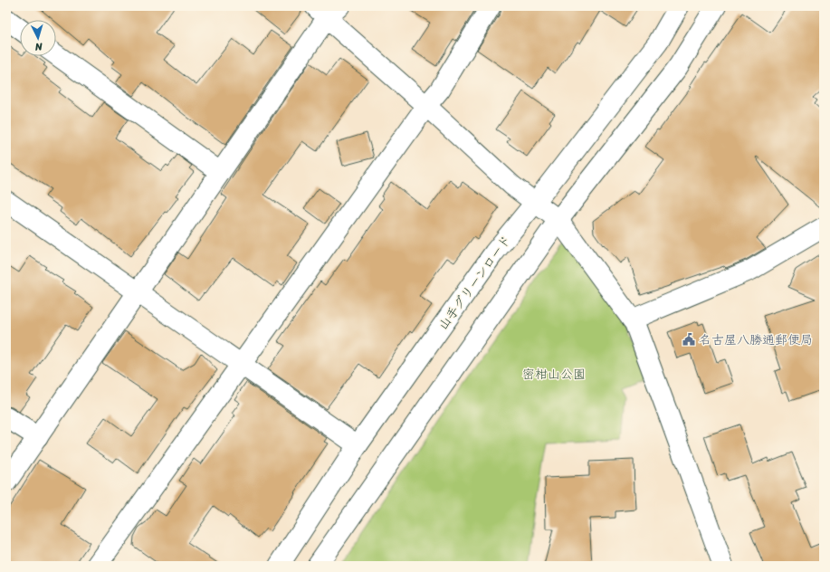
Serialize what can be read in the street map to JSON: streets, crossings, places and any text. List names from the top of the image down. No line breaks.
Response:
{"streets":{"street":["山手グリーンロード"]},"parks":["密柑山公園"],"places":{"public building":["名古屋八勝通郵便局"]},"north":"bottom"}
